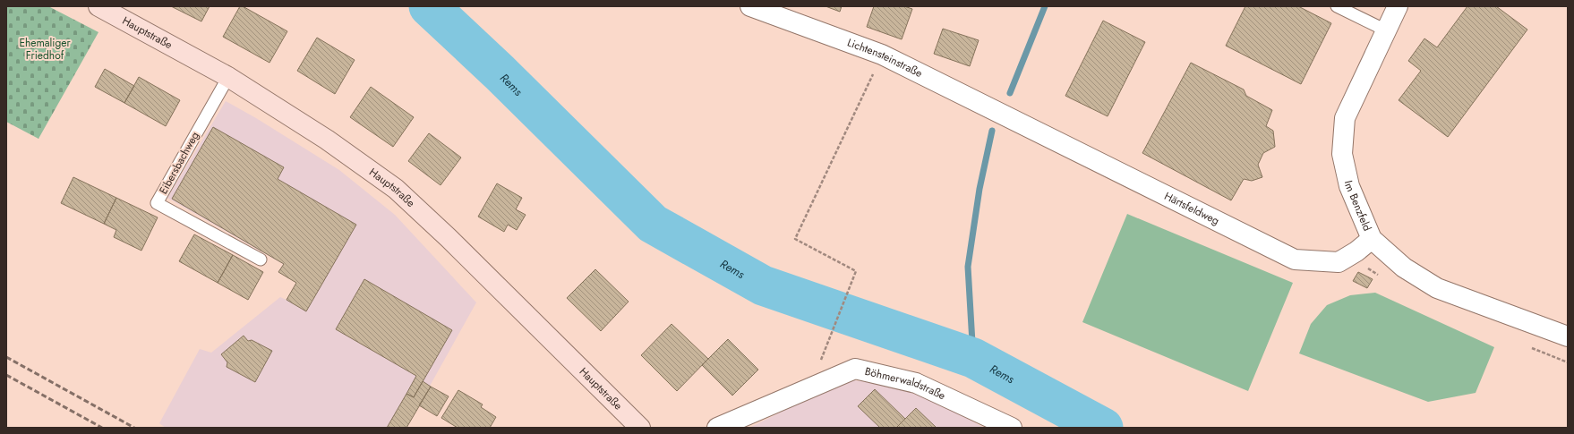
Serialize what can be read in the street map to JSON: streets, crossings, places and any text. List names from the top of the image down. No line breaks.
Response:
{"streets":{"street":["Hauptstraße","Lichtensteinstraße","Im Benzfeld","Härtsfeldweg","Böhmerwaldstraße"],"lane":["Eibersbachweg"]},"crossings":[["Hauptstraße","Eibersbachweg"],["Lichtensteinstraße","Härtsfeldweg"],["Im Benzfeld","Härtsfeldweg"]],"water":["Rems"],"parks":["Ehemaliger Friedhof"]}
